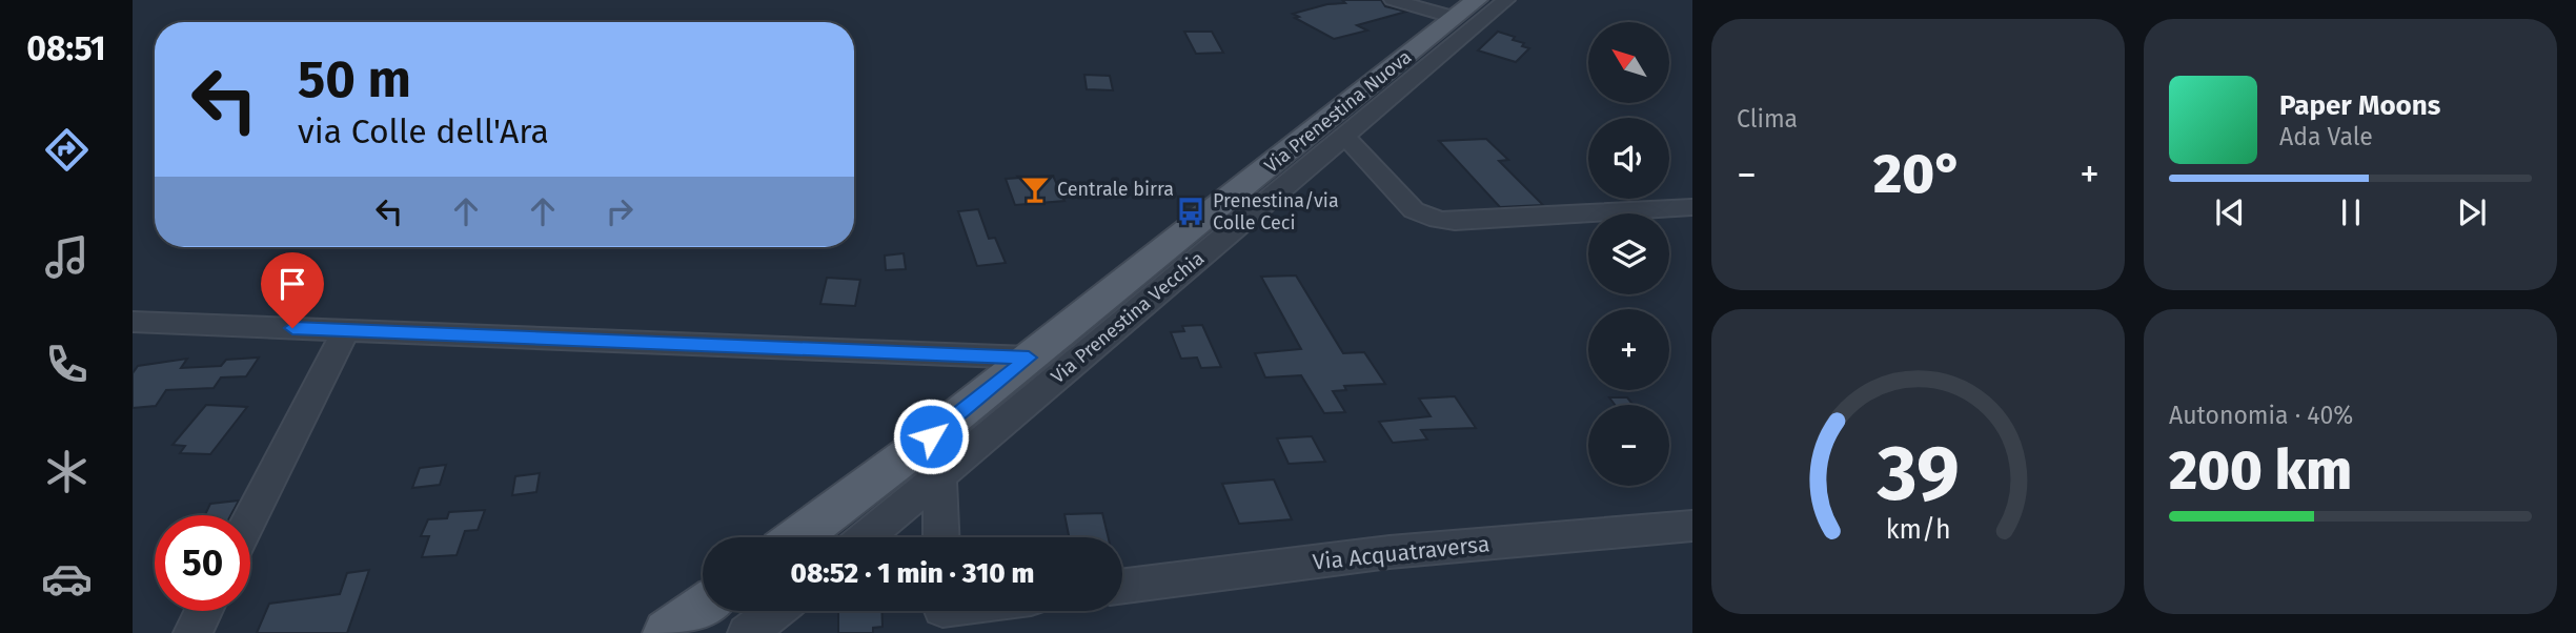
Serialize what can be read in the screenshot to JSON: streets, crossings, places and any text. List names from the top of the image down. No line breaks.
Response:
{"streets":{"main road":["Via Prenestina Nuova"],"street":["Via Prenestina Vecchia","Via Acquatraversa"]},"crossings":[["Via Prenestina Nuova","Via Prenestina Vecchia"]],"places":{"bar":["Centrale birra"],"bus stop":["Prenestina/via Colle Ceci"]},"north":"top left","page":{"tabs":"08:51","tile":["Clima",["Autonomia · 40%","200 km"]],"map_buttons":["+","−"],"turn":["50 m","via Colle dell'Ara"],"song":["Paper Moons","Ada Vale"],"heat":["−","20°","+"],"limit":"50","trip":"08:52 · 1 min · 310 m","gauge":["39","km/h"]}}
